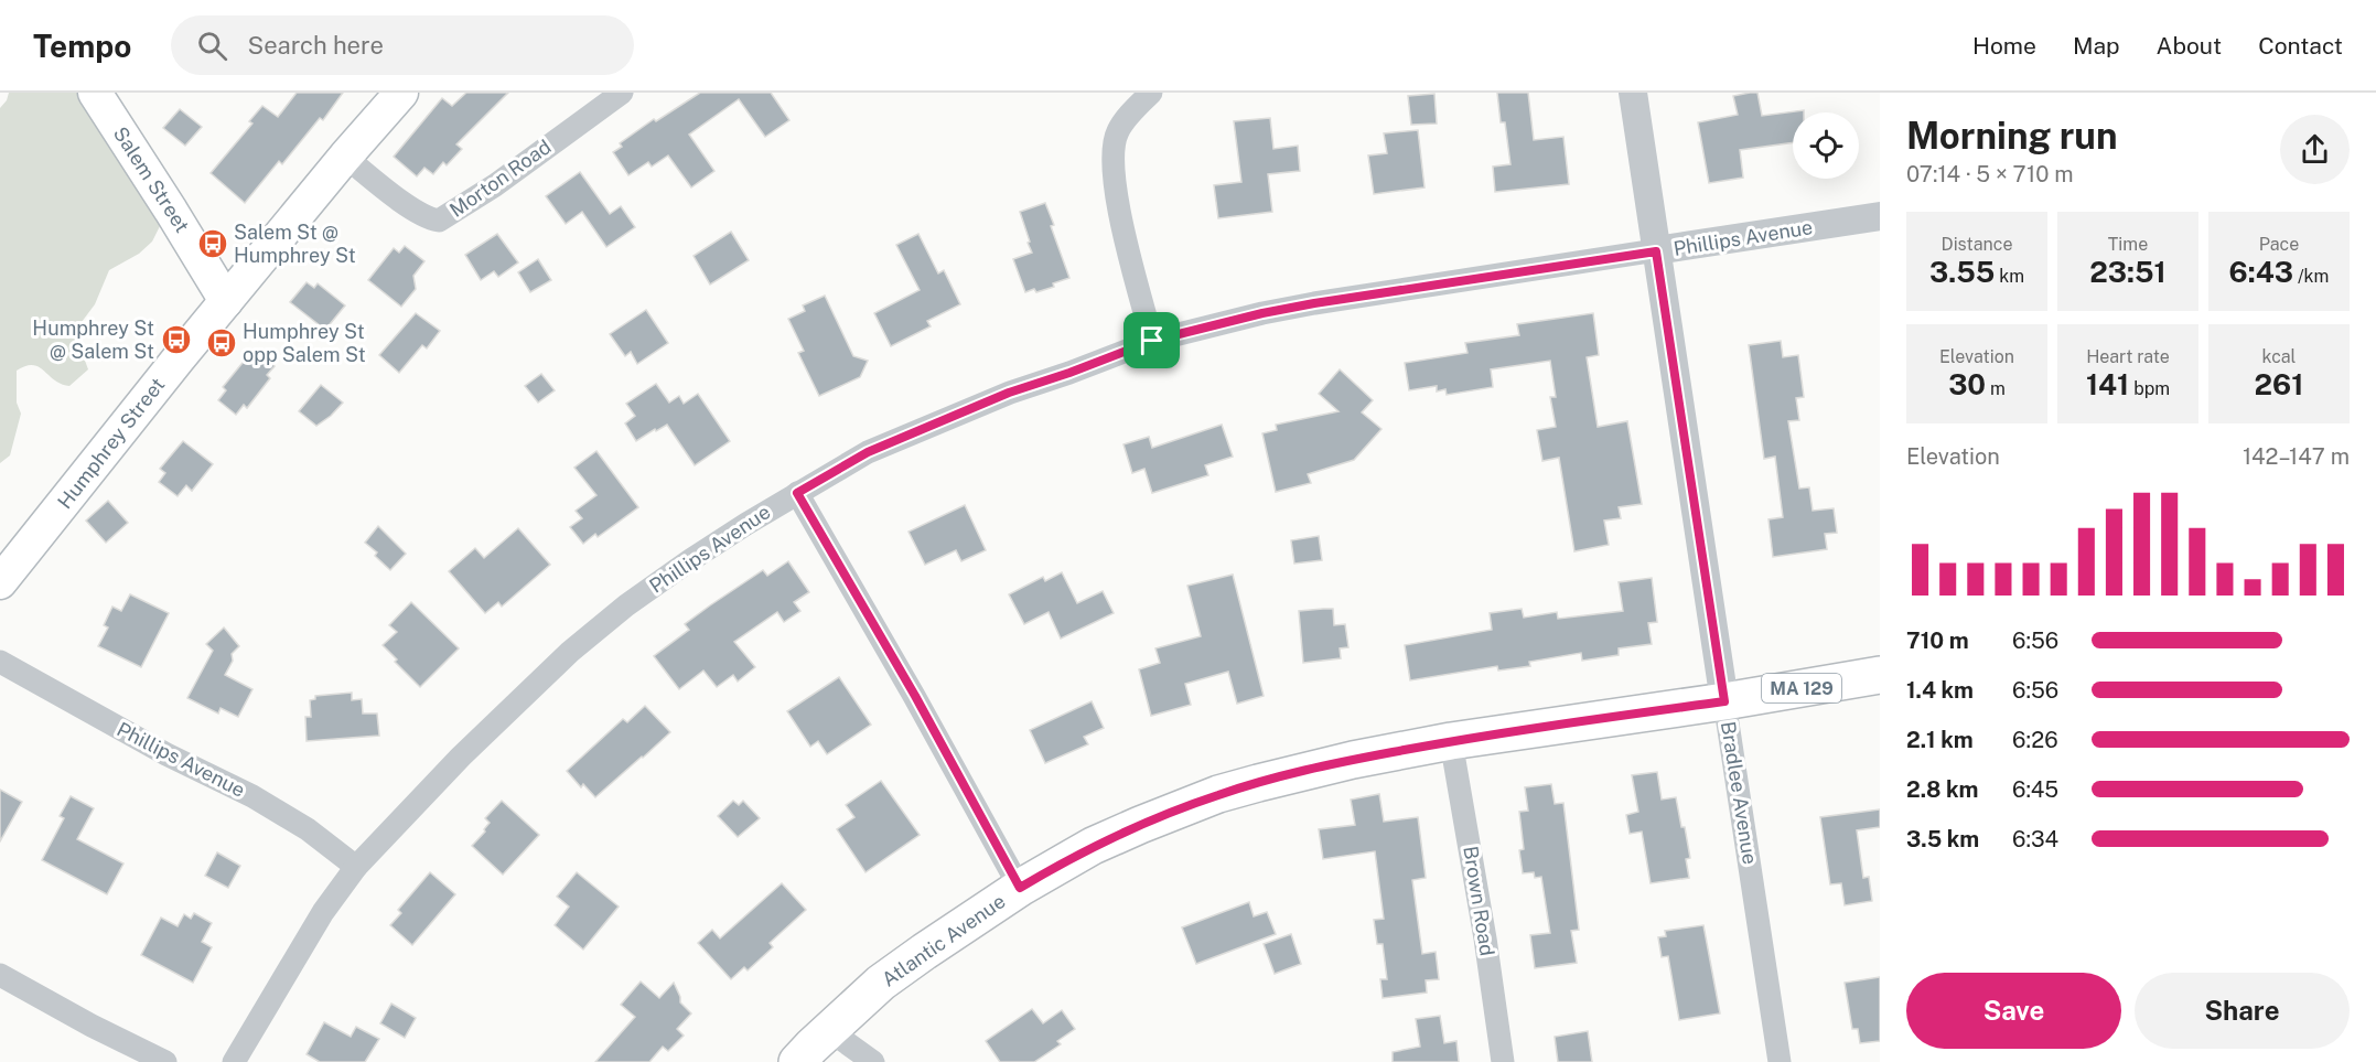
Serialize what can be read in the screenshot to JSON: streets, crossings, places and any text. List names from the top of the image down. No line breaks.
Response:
{"streets":{"main road":["Salem Street","Humphrey Street","MA 129","Atlantic Avenue"],"street":["Morton Road","Phillips Avenue","Bradlee Avenue","Brown Road"]},"crossings":[["Morton Road","Humphrey Street"],["Salem Street","Humphrey Street"],["Phillips Avenue","Bradlee Avenue"],["Bradlee Avenue","Atlantic Avenue"],["Brown Road","Atlantic Avenue"]],"places":{"bus stop":["Salem St @ Humphrey St","Humphrey St @ Salem St","Humphrey St opp Salem St"]},"page":{"header":"Tempo","search":"Search here","nav":["Home","Map","About","Contact"],"heading":["Morning run","07:14 · 5 × 710 m"],"stats":[["Distance","3.55 km"],["Time","23:51"],["Pace","6:43 /km"],["Elevation","30 m"],["Heart rate","141 bpm"],["kcal","261"]],"chart":["Elevation","142–147 m"],"list":[{"name":"710 m","note":"6:56"},{"name":"1.4 km","note":"6:56"},{"name":"2.1 km","note":"6:26"},{"name":"2.8 km","note":"6:45"},{"name":"3.5 km","note":"6:34"}],"buttons":["Save","Share"]}}
